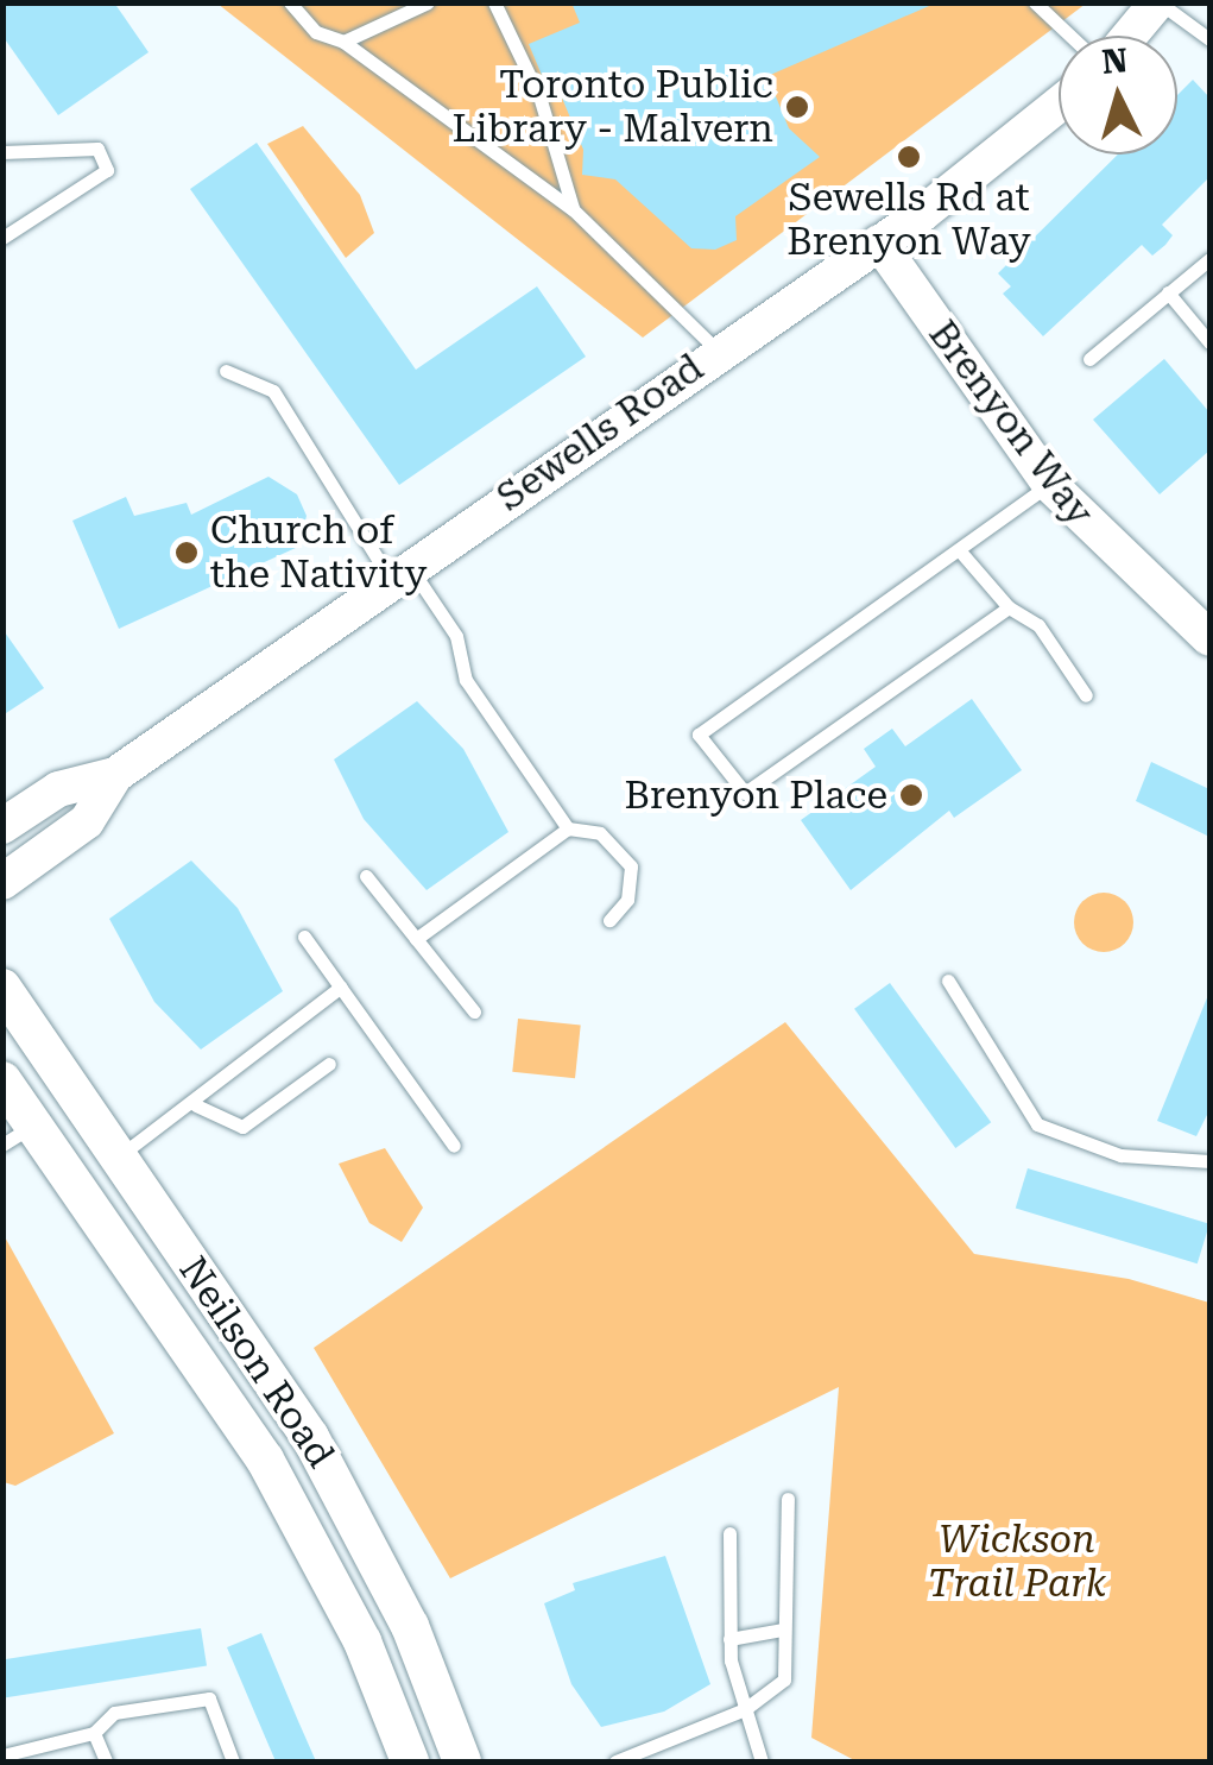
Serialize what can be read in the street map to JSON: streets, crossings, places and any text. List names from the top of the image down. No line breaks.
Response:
{"streets":{"main road":["Neilson Road"],"street":["Brenyon Way","Sewells Road"]},"crossings":[["Brenyon Way","Sewells Road"]],"parks":["Wickson Trail Park"],"places":["Toronto Public Library - Malvern","Sewells Rd at Brenyon Way","Church of the Nativity","Brenyon Place"],"north":"top"}
